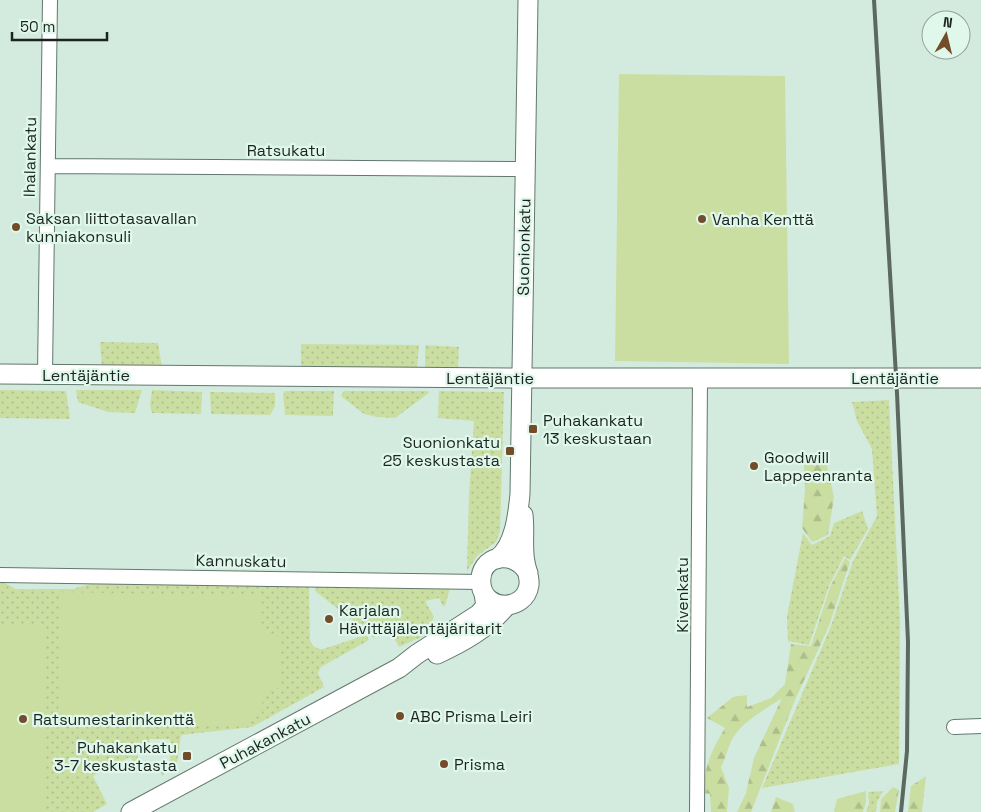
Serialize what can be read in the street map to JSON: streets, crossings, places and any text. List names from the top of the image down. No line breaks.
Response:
{"streets":{"street":["Ratsukatu","Ihalankatu","Suonionkatu","Lentäjäntie","Kannuskatu","Kivenkatu","Puhakankatu"]},"crossings":[["Ratsukatu","Ihalankatu"],["Ratsukatu","Suonionkatu"],["Ihalankatu","Lentäjäntie"],["Suonionkatu","Lentäjäntie"],["Suonionkatu","Kannuskatu"],["Suonionkatu","Puhakankatu"],["Lentäjäntie","Kivenkatu"],["Kannuskatu","Puhakankatu"]],"places":{"other":["Vanha Kenttä","Saksan liittotasavallan kunniakonsuli","Goodwill Lappeenranta","Karjalan Hävittäjälentäjäritarit","ABC Prisma Leiri","Ratsumestarinkenttä","Prisma"],"transit":["Puhakankatu 13 keskustaan","Suonionkatu 25 keskustasta","Puhakankatu 3-7 keskustasta"]},"scale_bar":"50 m","north":"top"}
